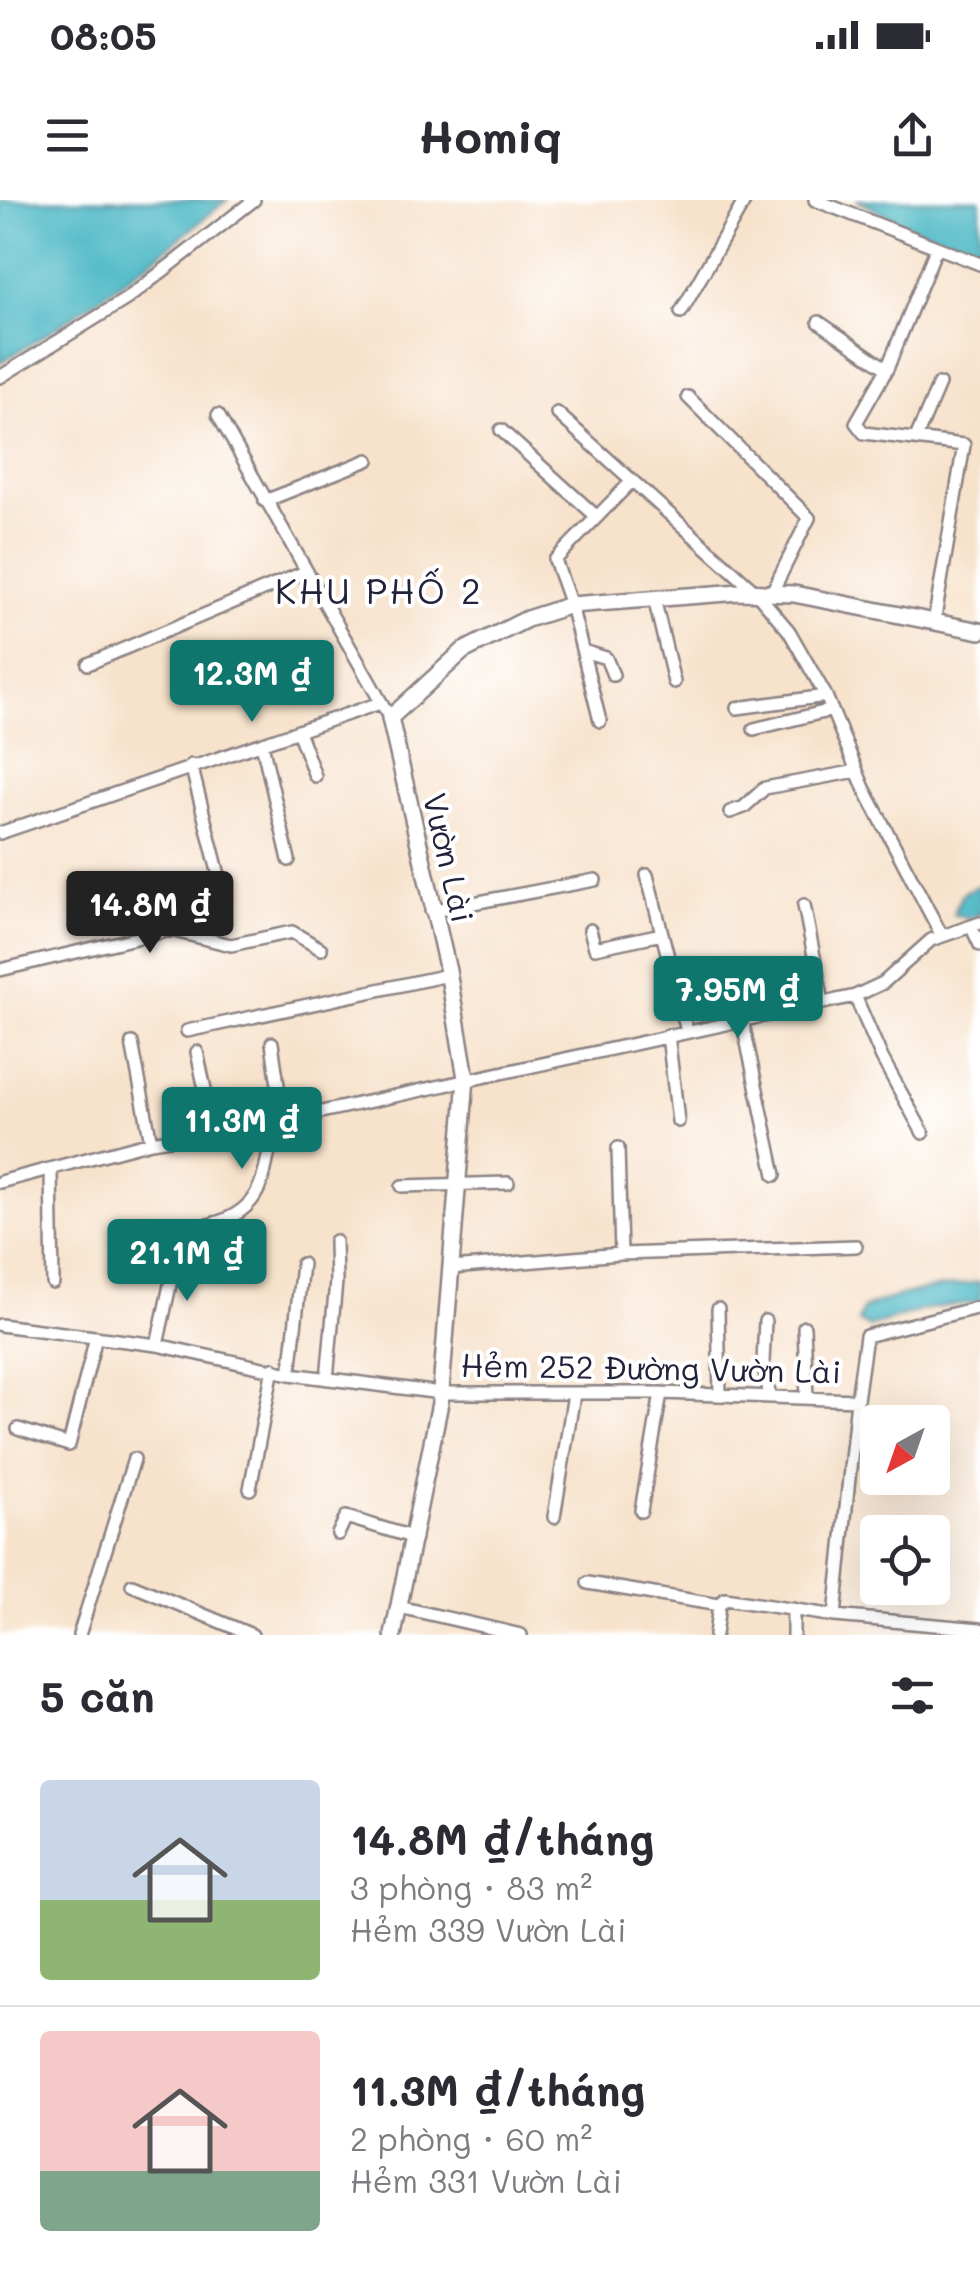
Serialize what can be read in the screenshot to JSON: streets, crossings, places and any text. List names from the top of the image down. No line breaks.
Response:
{"streets":{"main road":["Vườn Lài"],"street":["Hẻm 252 Đường Vườn Lài"]},"crossings":[["Vườn Lài","Hẻm 252 Đường Vườn Lài"]],"districts":["KHU PHỐ 2"],"north":"bottom left","page":{"status":"08:05","header":"Homiq","price":["12.3M ₫","14.8M ₫","7.95M ₫","11.3M ₫","21.1M ₫"],"heading":"5 căn","list":[{"name":"14.8M ₫/tháng","note":"3 phòng · 83 m² · Hẻm 339 Vườn Lài"},{"name":"11.3M ₫/tháng","note":"2 phòng · 60 m² · Hẻm 331 Vườn Lài"}]}}
